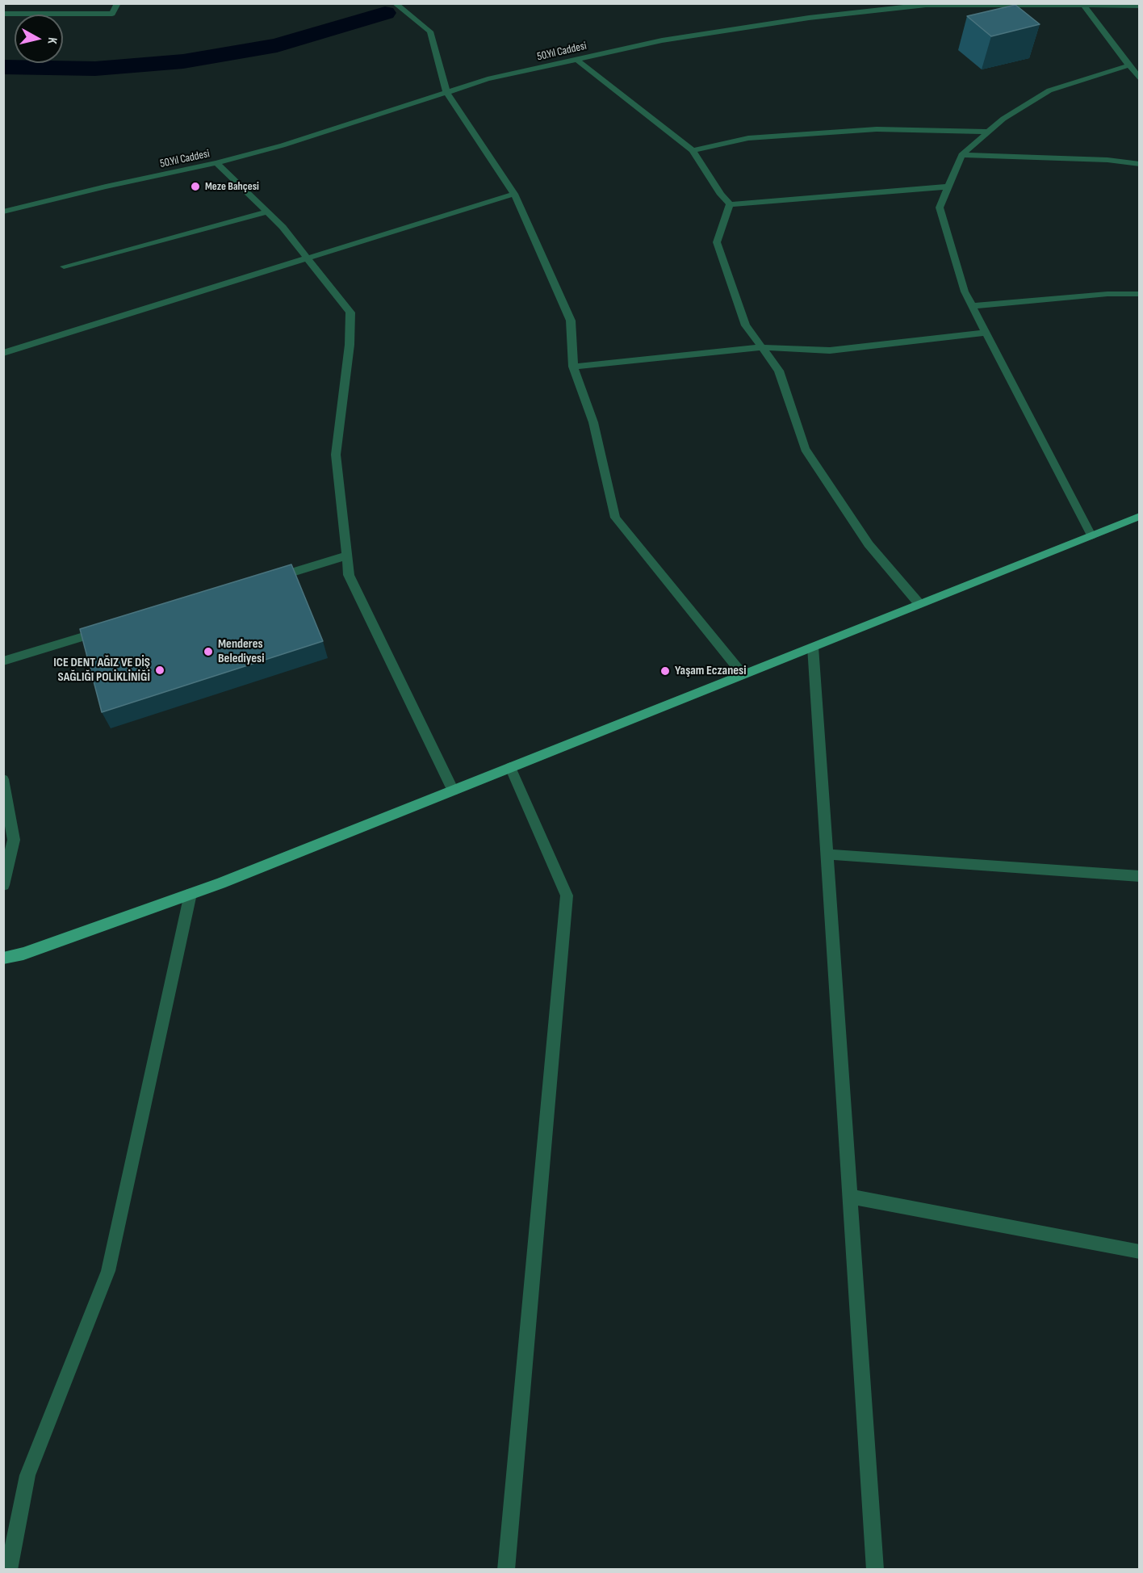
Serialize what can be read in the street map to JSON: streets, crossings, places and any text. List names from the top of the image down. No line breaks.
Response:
{"streets":{"street":["50.Yıl Caddesi"]},"places":["Meze Bahçesi","Menderes Belediyesi","ICE DENT AĞIZ VE DİŞ SAĞLIĞI POLİKLİNİĞİ","Yaşam Eczanesi"],"north":"right"}
